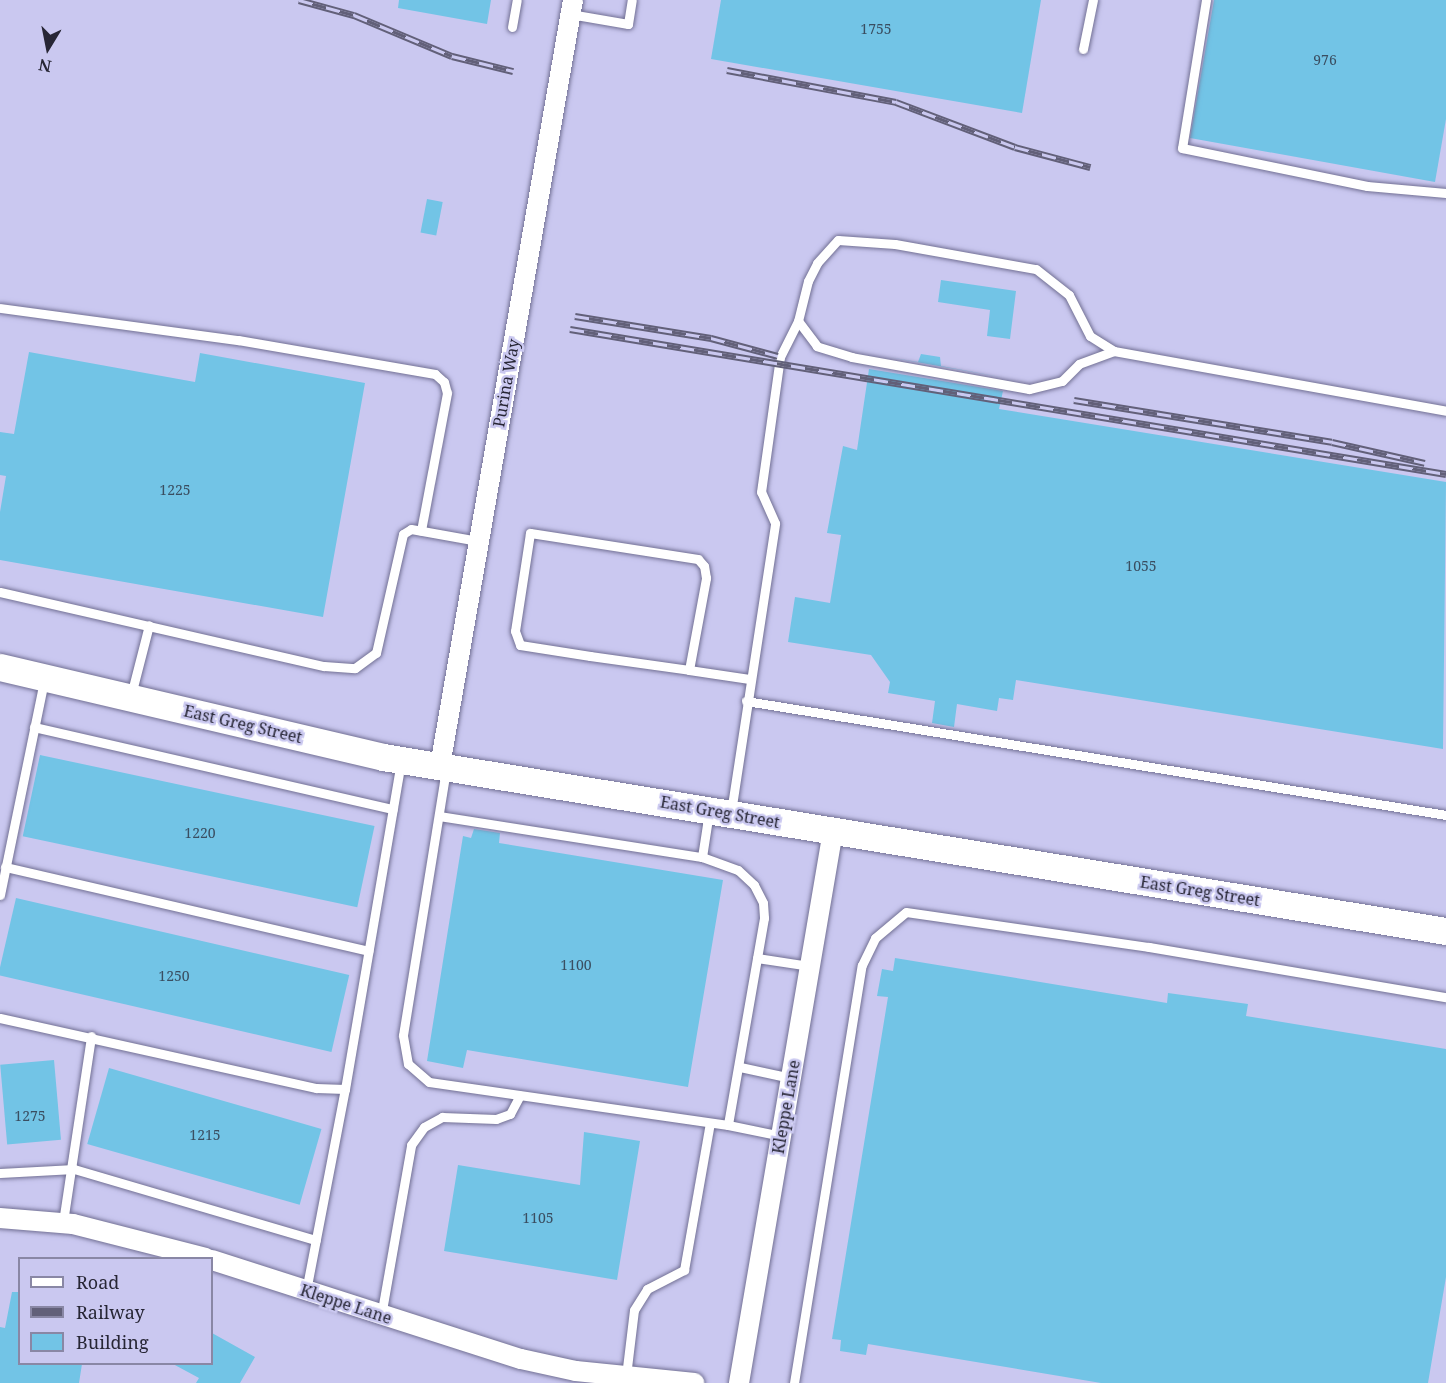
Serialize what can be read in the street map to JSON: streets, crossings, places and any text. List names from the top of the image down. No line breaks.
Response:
{"streets":{"main road":["East Greg Street"],"street":["Purina Way","Kleppe Lane"]},"crossings":[["Purina Way","East Greg Street"],["East Greg Street","Kleppe Lane"]],"house_numbers":["1755","976","1225","1055","1220","1100","1250","1275","1215","1105"],"legend":["Road","Railway","Building"],"north":"bottom"}
